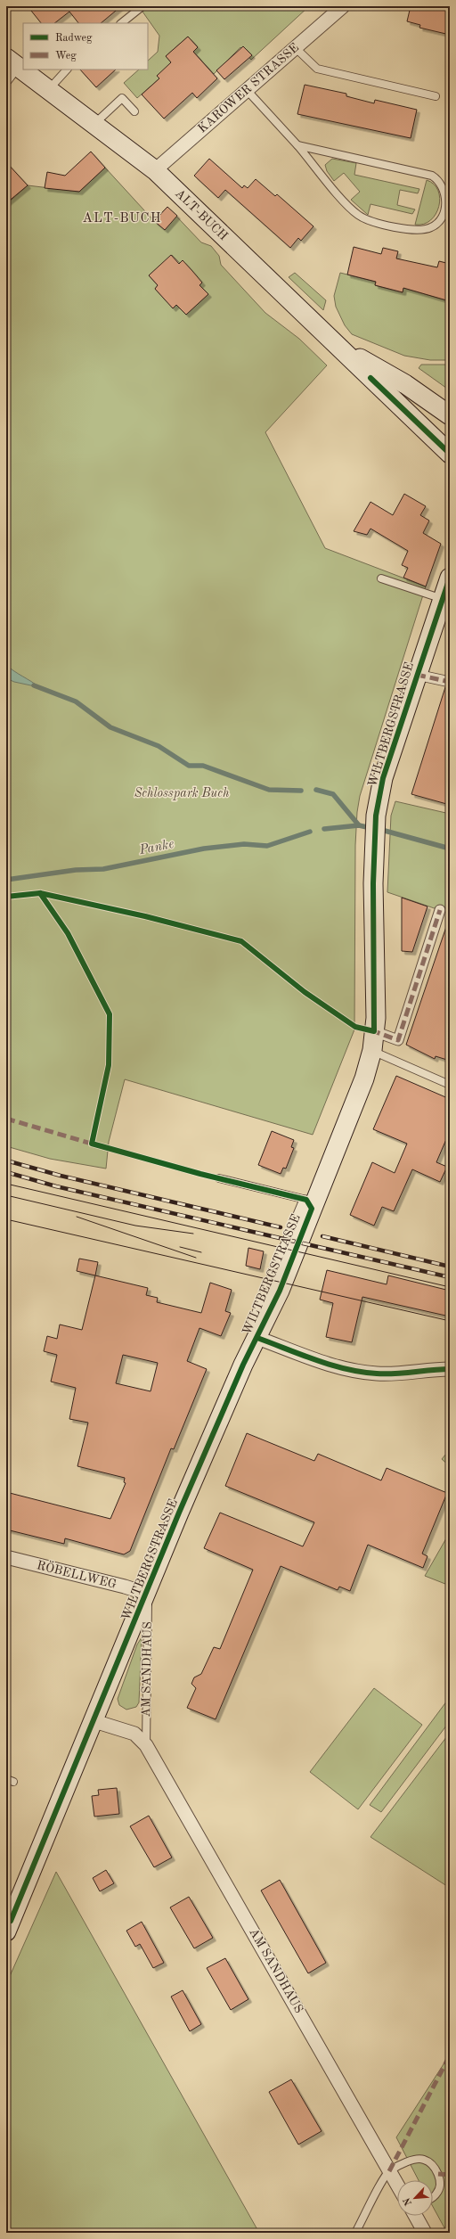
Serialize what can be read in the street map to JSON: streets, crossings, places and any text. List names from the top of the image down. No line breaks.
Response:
{"streets":{"main road":["ALT-BUCH","WILTBERGSTRASSE"],"street":["KAROWER STRASSE","RÖBELLWEG","AM SANDHAUS"]},"crossings":[["KAROWER STRASSE","ALT-BUCH"],["WILTBERGSTRASSE","RÖBELLWEG"],["WILTBERGSTRASSE","AM SANDHAUS"],["RÖBELLWEG","AM SANDHAUS"]],"districts":["ALT-BUCH"],"water":["Panke"],"parks":["Schlosspark Buch"],"legend":["Radweg","Weg"],"north":"bottom left"}
